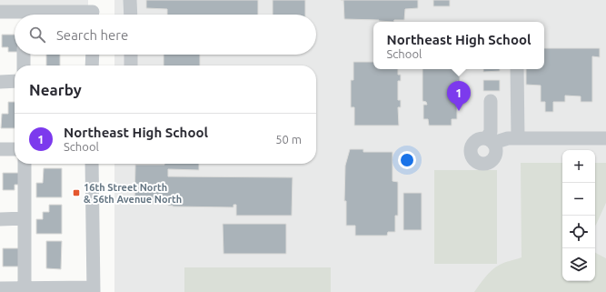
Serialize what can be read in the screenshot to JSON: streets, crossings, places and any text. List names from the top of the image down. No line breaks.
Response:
{"places":{"transit":["16th Street North & 56th Avenue North"]},"page":{"search":"Search here","popup":["Northeast High School","School"],"heading":"Nearby","pins":"1","list":[{"mark":"1","name":"Northeast High School","note":"School","value":"50 m"}],"map_buttons":["+","−"]}}
